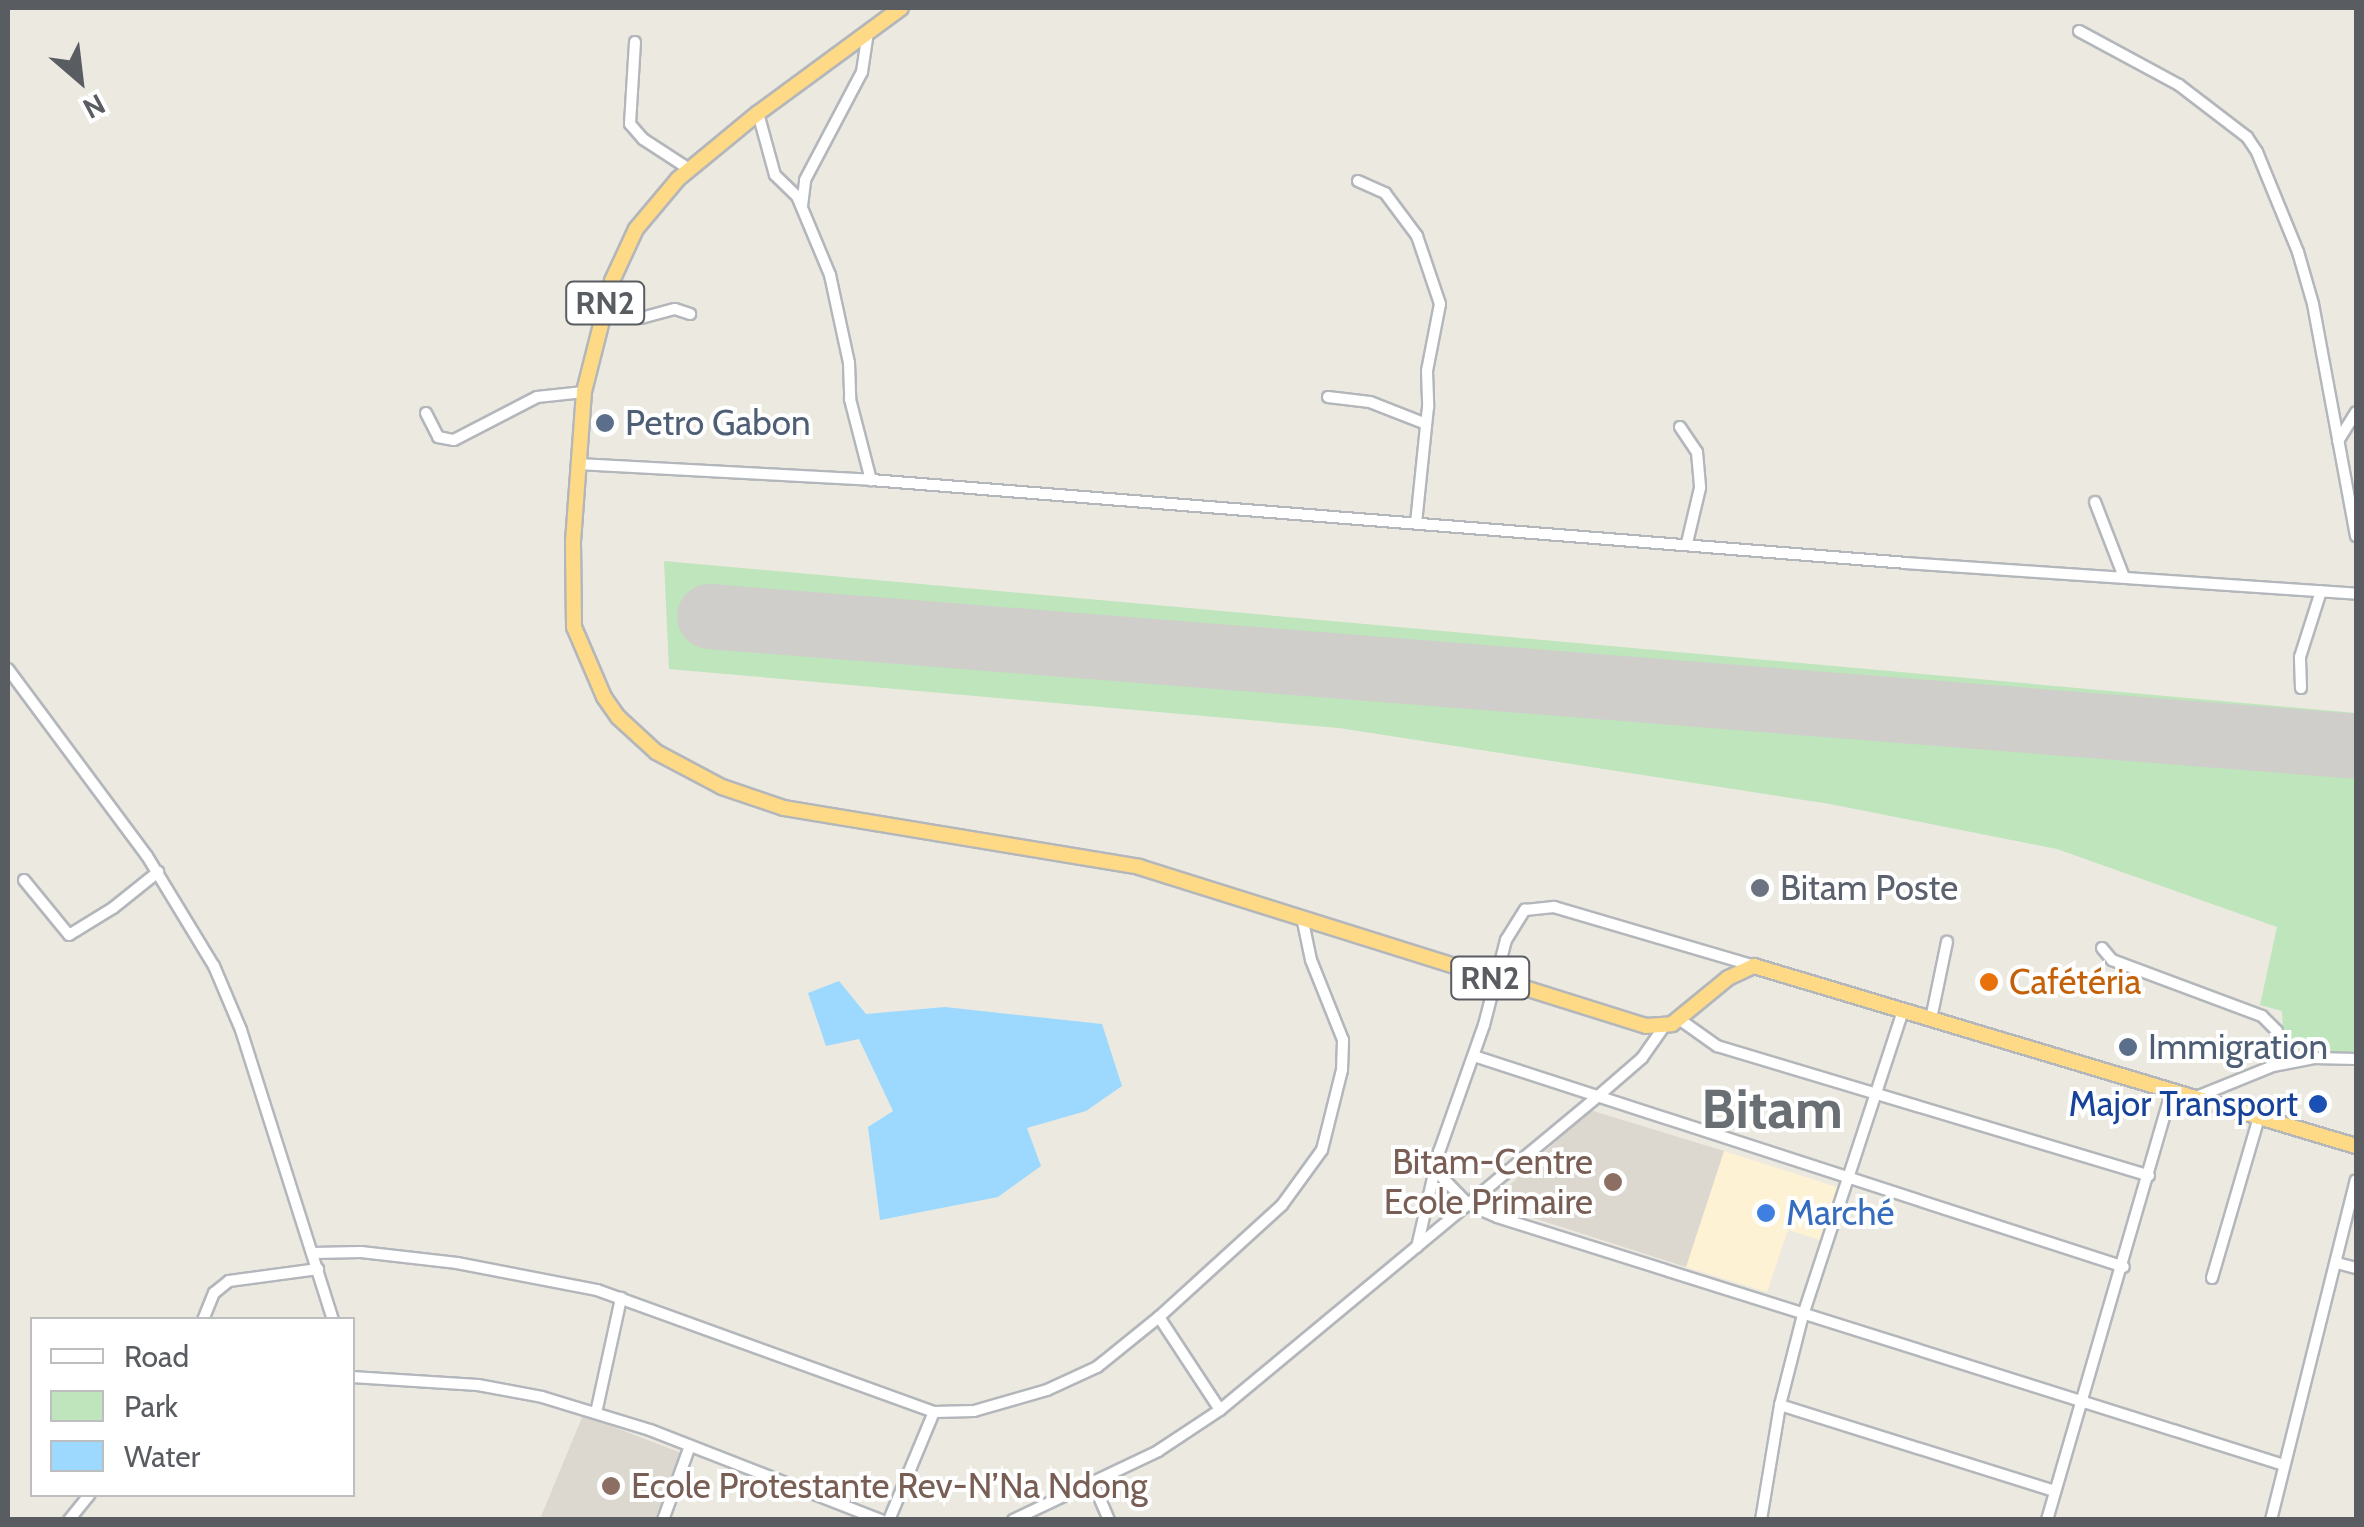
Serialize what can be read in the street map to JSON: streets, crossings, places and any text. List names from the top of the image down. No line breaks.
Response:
{"streets":{"highway":["RN2"]},"districts":["Bitam"],"places":["Petro Gabon","Bitam Poste","Cafétéria","Immigration","Major Transport","Bitam-Centre Ecole Primaire","Marché","Ecole Protestante Rev-N’Na Ndong"],"legend":["Road","Park","Water"],"north":"bottom right"}
